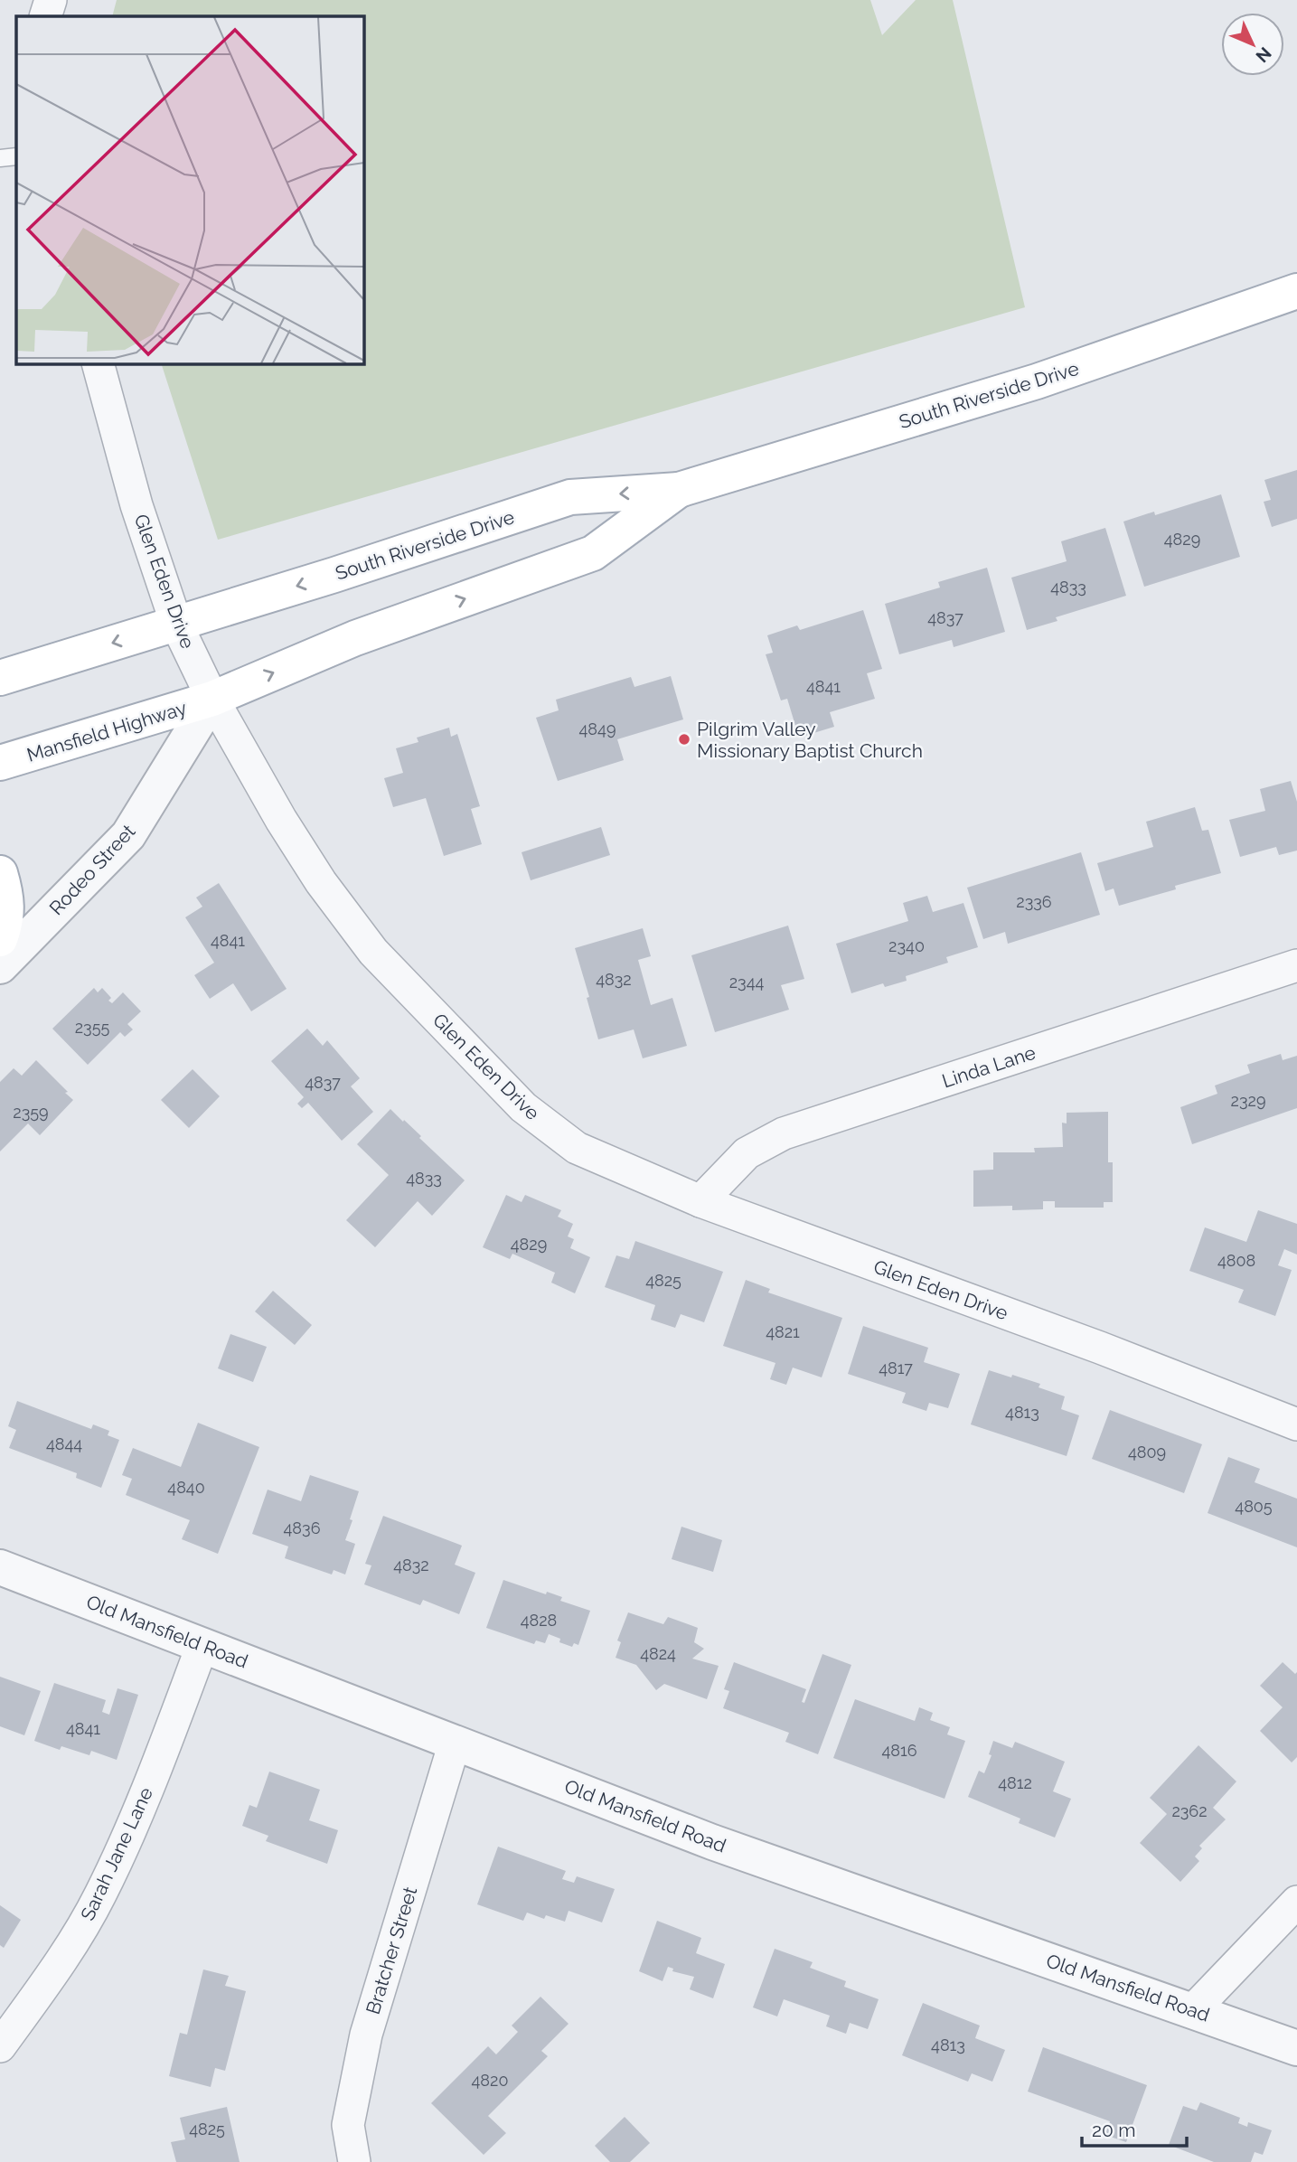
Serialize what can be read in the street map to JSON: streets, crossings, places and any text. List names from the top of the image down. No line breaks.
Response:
{"streets":{"main road":["South Riverside Drive","Mansfield Highway"],"street":["Glen Eden Drive","Rodeo Street","Linda Lane","Old Mansfield Road","Sarah Jane Lane","Bratcher Street"]},"crossings":[["South Riverside Drive","Glen Eden Drive"],["South Riverside Drive","Mansfield Highway"],["South Riverside Drive","Rodeo Street"],["Glen Eden Drive","Mansfield Highway"],["Glen Eden Drive","Rodeo Street"],["Glen Eden Drive","Linda Lane"],["Mansfield Highway","Rodeo Street"],["Old Mansfield Road","Sarah Jane Lane"],["Old Mansfield Road","Bratcher Street"]],"places":["Pilgrim Valley Missionary Baptist Church"],"house_numbers":["4829","4833","4837","4841","4849","2336","4841","2340","4832","2344","2355","4837","2329","2359","4833","4829","4808","4825","4821","4817","4813","4844","4809","4840","4805","4836","4832","4828","4824","4841","4816","4812","2362","4813","4820","4825"],"scale_bar":"20 m","north":"bottom right"}
